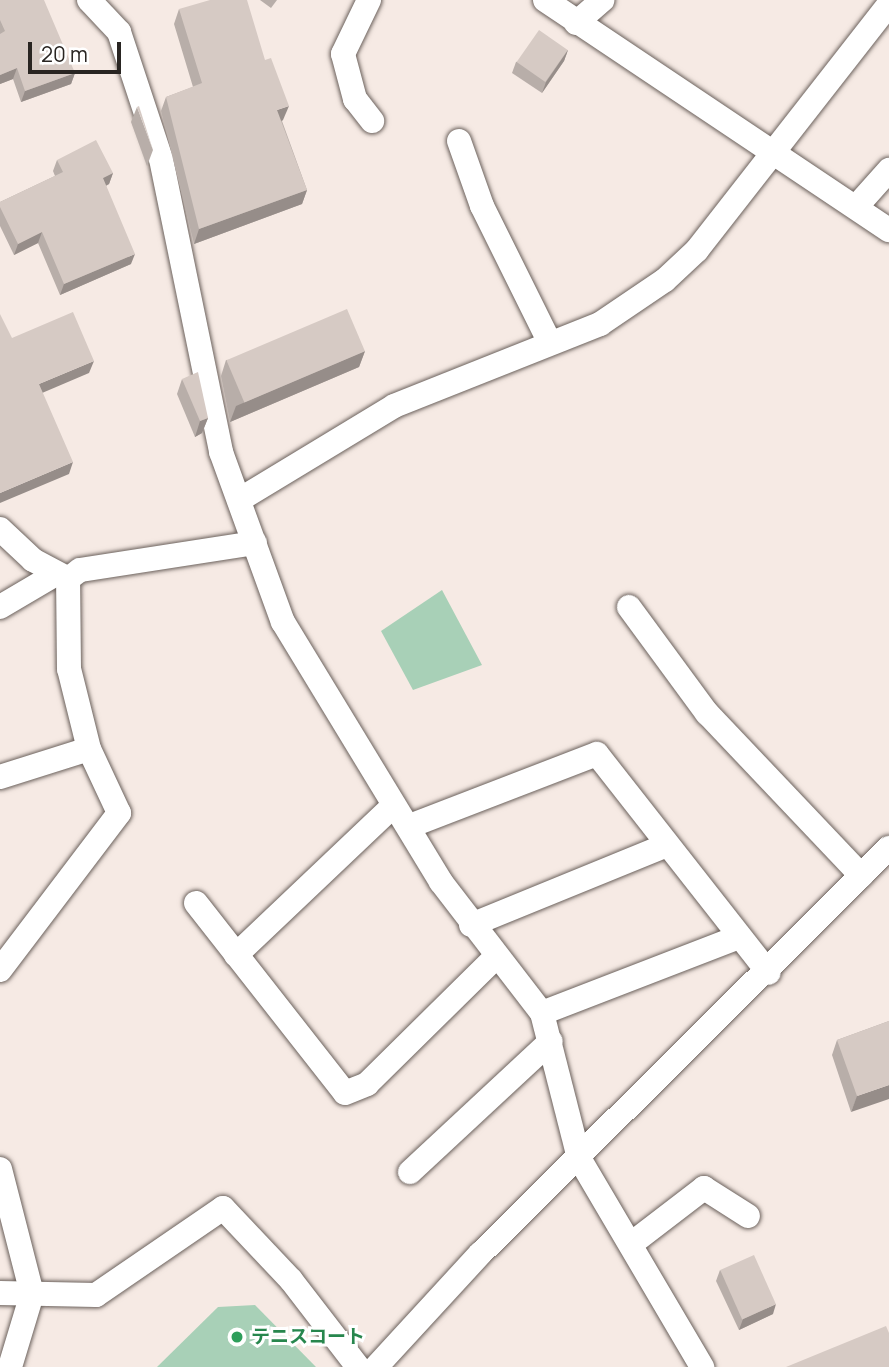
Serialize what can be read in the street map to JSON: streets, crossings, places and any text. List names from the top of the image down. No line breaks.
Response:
{"places":["テニスコート"],"scale_bar":"20 m"}
